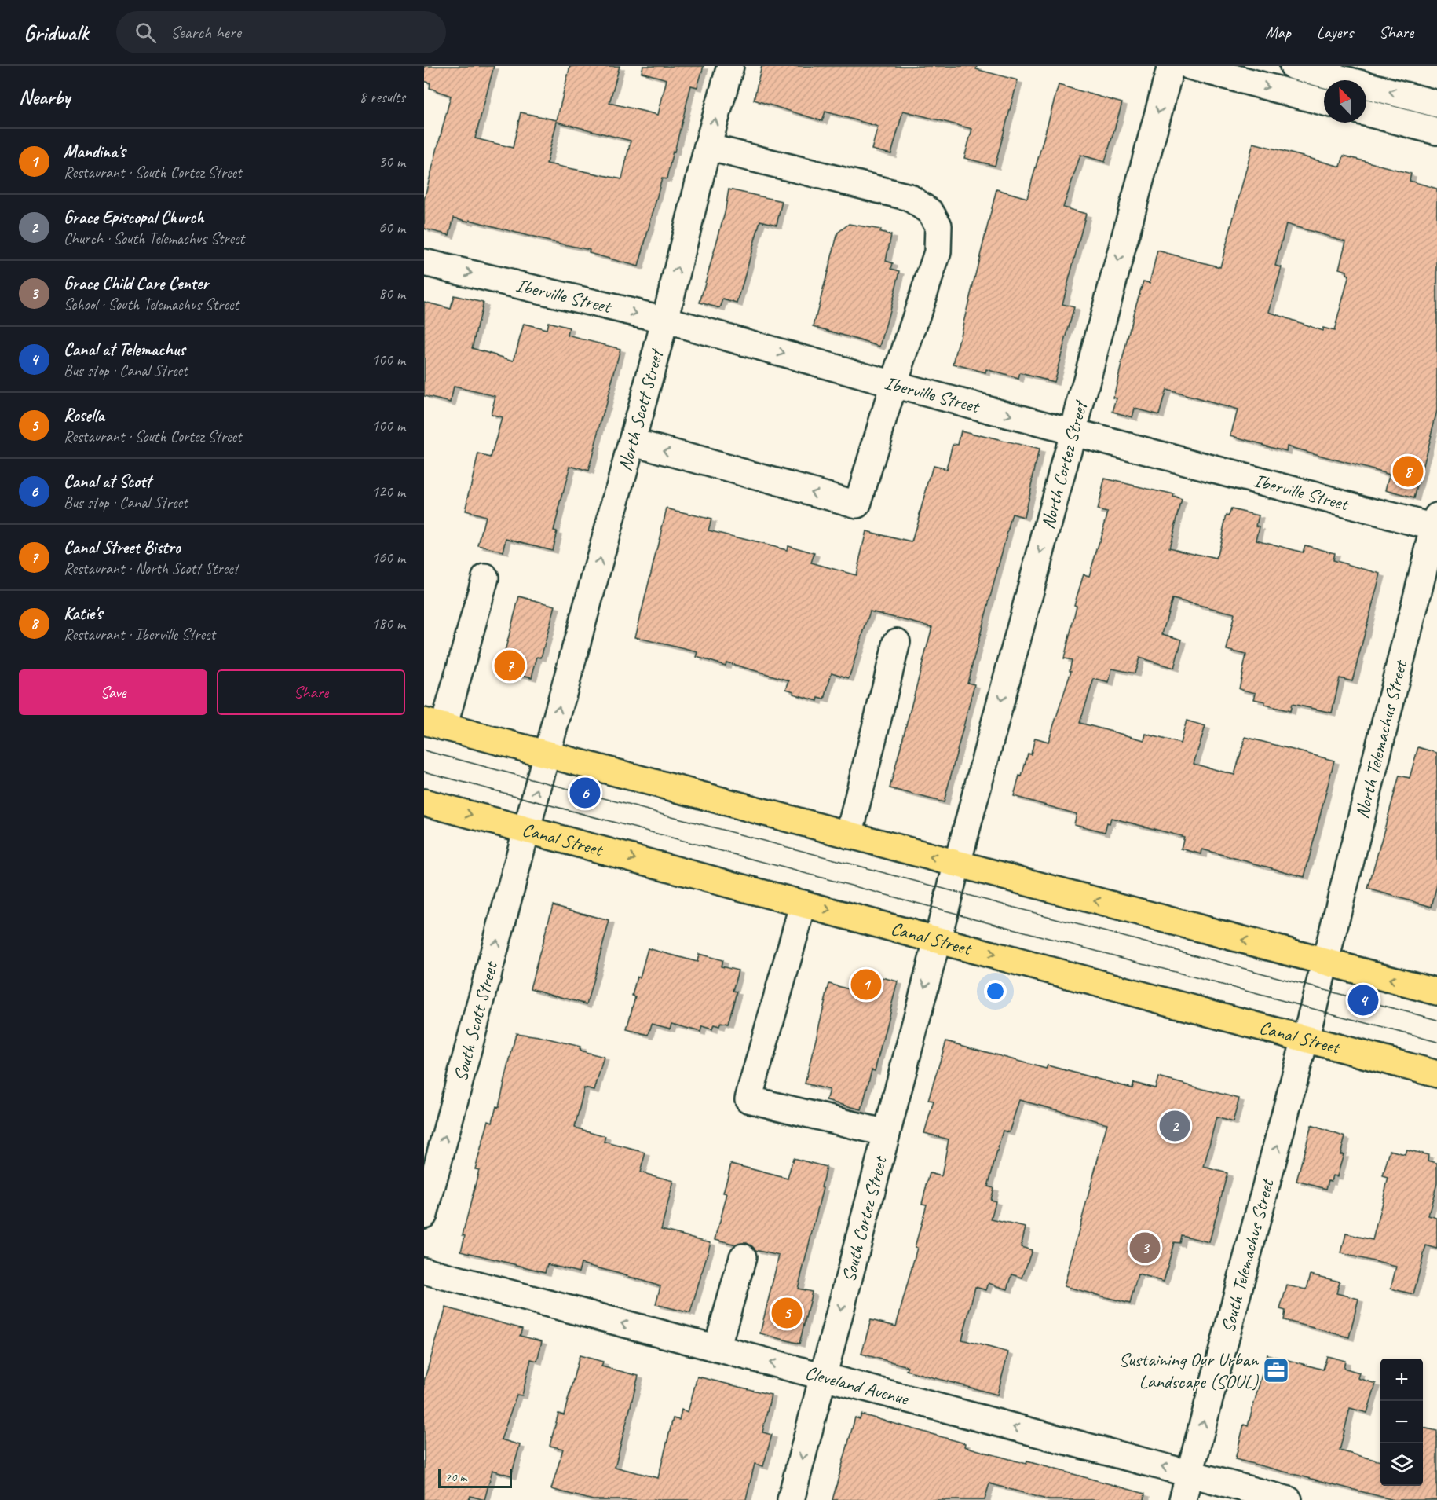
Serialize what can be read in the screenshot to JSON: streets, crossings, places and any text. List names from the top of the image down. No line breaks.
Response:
{"streets":{"main road":["Canal Street"],"street":["Iberville Street","North Scott Street","North Cortez Street","North Telemachus Street","South Scott Street","South Cortez Street","South Telemachus Street","Cleveland Avenue"]},"crossings":[["Iberville Street","North Scott Street"],["Iberville Street","North Cortez Street"],["Iberville Street","North Telemachus Street"],["North Scott Street","Canal Street"],["North Scott Street","South Scott Street"],["North Cortez Street","Canal Street"],["North Cortez Street","South Cortez Street"],["North Telemachus Street","Canal Street"],["North Telemachus Street","South Telemachus Street"],["Canal Street","South Scott Street"],["Canal Street","South Cortez Street"],["Canal Street","South Telemachus Street"],["South Cortez Street","Cleveland Avenue"],["South Telemachus Street","Cleveland Avenue"]],"one_way":["Iberville Street","North Scott Street","North Cortez Street","South Scott Street","South Cortez Street","South Telemachus Street","Cleveland Avenue"],"places":{"office":["Sustaining Our Urban Landscape (SOUL)"]},"scale_bar":"20 m","north":"top left","page":{"header":"Gridwalk","search":"Search here","nav":["Map","Layers","Share"],"heading":["Nearby","8 results"],"list":[{"mark":"1","name":"Mandina's","note":"Restaurant · South Cortez Street","value":"30 m"},{"mark":"2","name":"Grace Episcopal Church","note":"Church · South Telemachus Street","value":"60 m"},{"mark":"3","name":"Grace Child Care Center","note":"School · South Telemachus Street","value":"80 m"},{"mark":"4","name":"Canal at Telemachus","note":"Bus stop · Canal Street","value":"100 m"},{"mark":"5","name":"Rosella","note":"Restaurant · South Cortez Street","value":"100 m"},{"mark":"6","name":"Canal at Scott","note":"Bus stop · Canal Street","value":"120 m"},{"mark":"7","name":"Canal Street Bistro","note":"Restaurant · North Scott Street","value":"160 m"},{"mark":"8","name":"Katie's","note":"Restaurant · Iberville Street","value":"180 m"}],"pins":["8","7","6","1","4","2","3","5"],"buttons":["Save","Share"],"map_buttons":["+","−"],"scale":"20 m"}}
